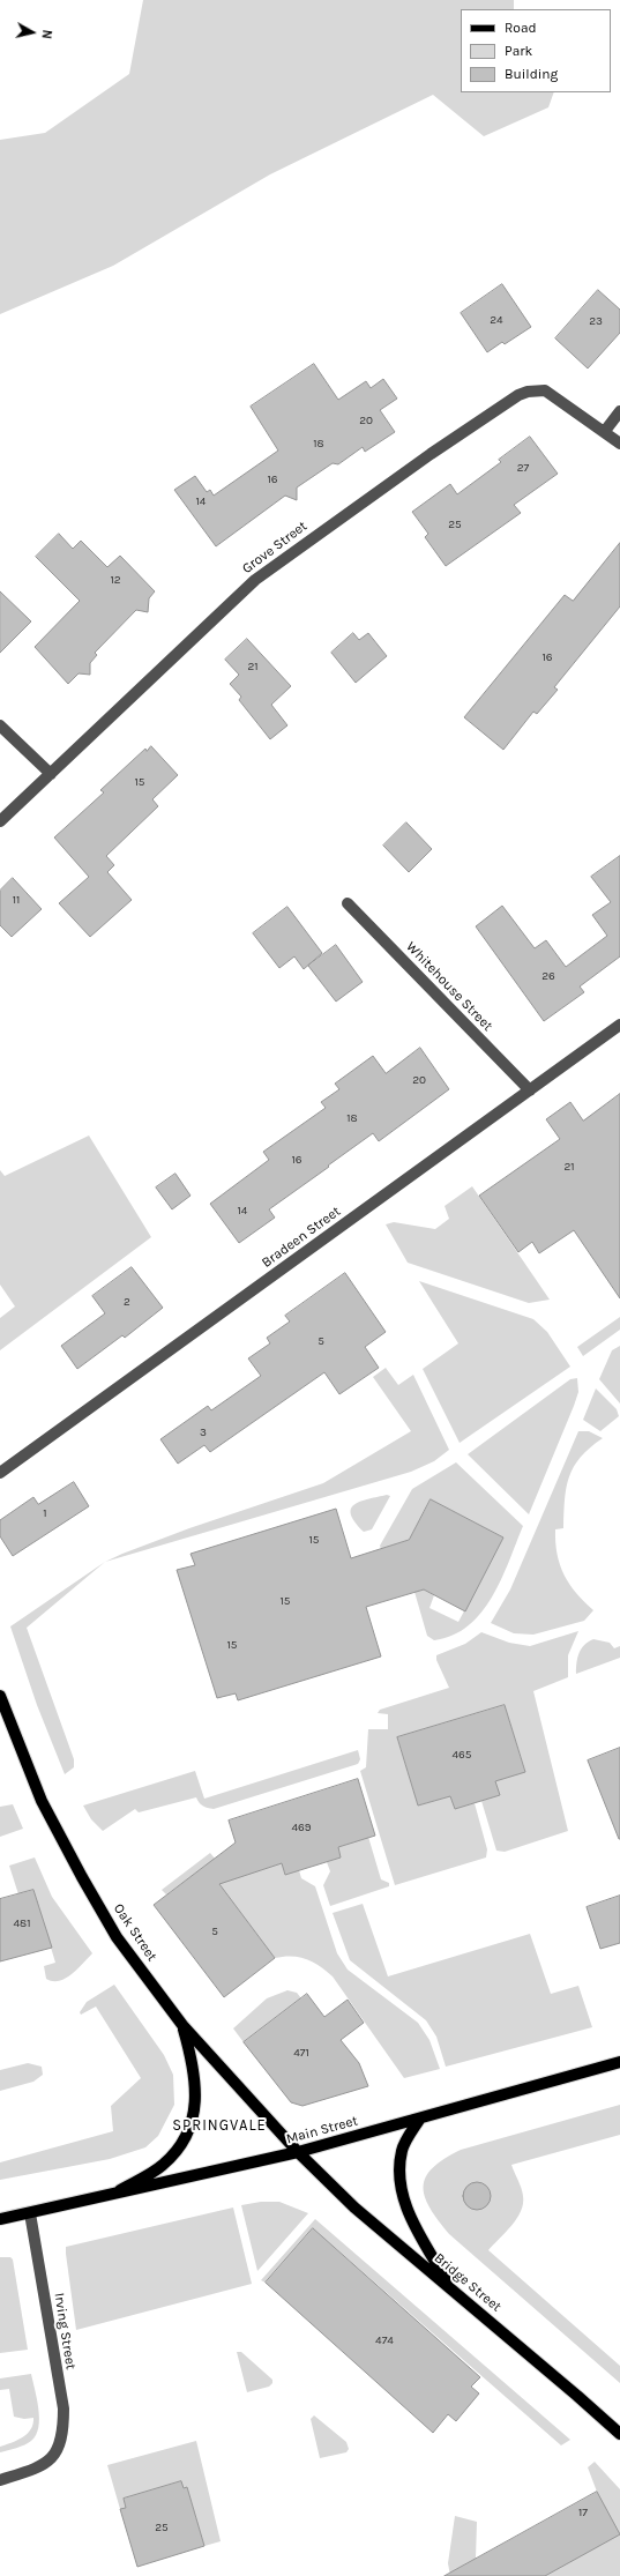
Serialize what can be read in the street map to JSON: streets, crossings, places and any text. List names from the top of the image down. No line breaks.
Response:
{"streets":{"main road":["Oak Street","Main Street","Bridge Street"],"street":["Grove Street","Whitehouse Street","Bradeen Street","Irving Street"]},"crossings":[["Whitehouse Street","Bradeen Street"],["Oak Street","Main Street"],["Oak Street","Bridge Street"],["Main Street","Bridge Street"],["Main Street","Irving Street"]],"districts":["SPRINGVALE"],"house_numbers":["24","23","20","18","27","16","14","25","12","16","21","15","11","26","20","18","16","21","14","2","5","3","1","15","15","15","465","469","481","5","471","474","17","25"],"legend":["Road","Park","Building"],"north":"right"}
